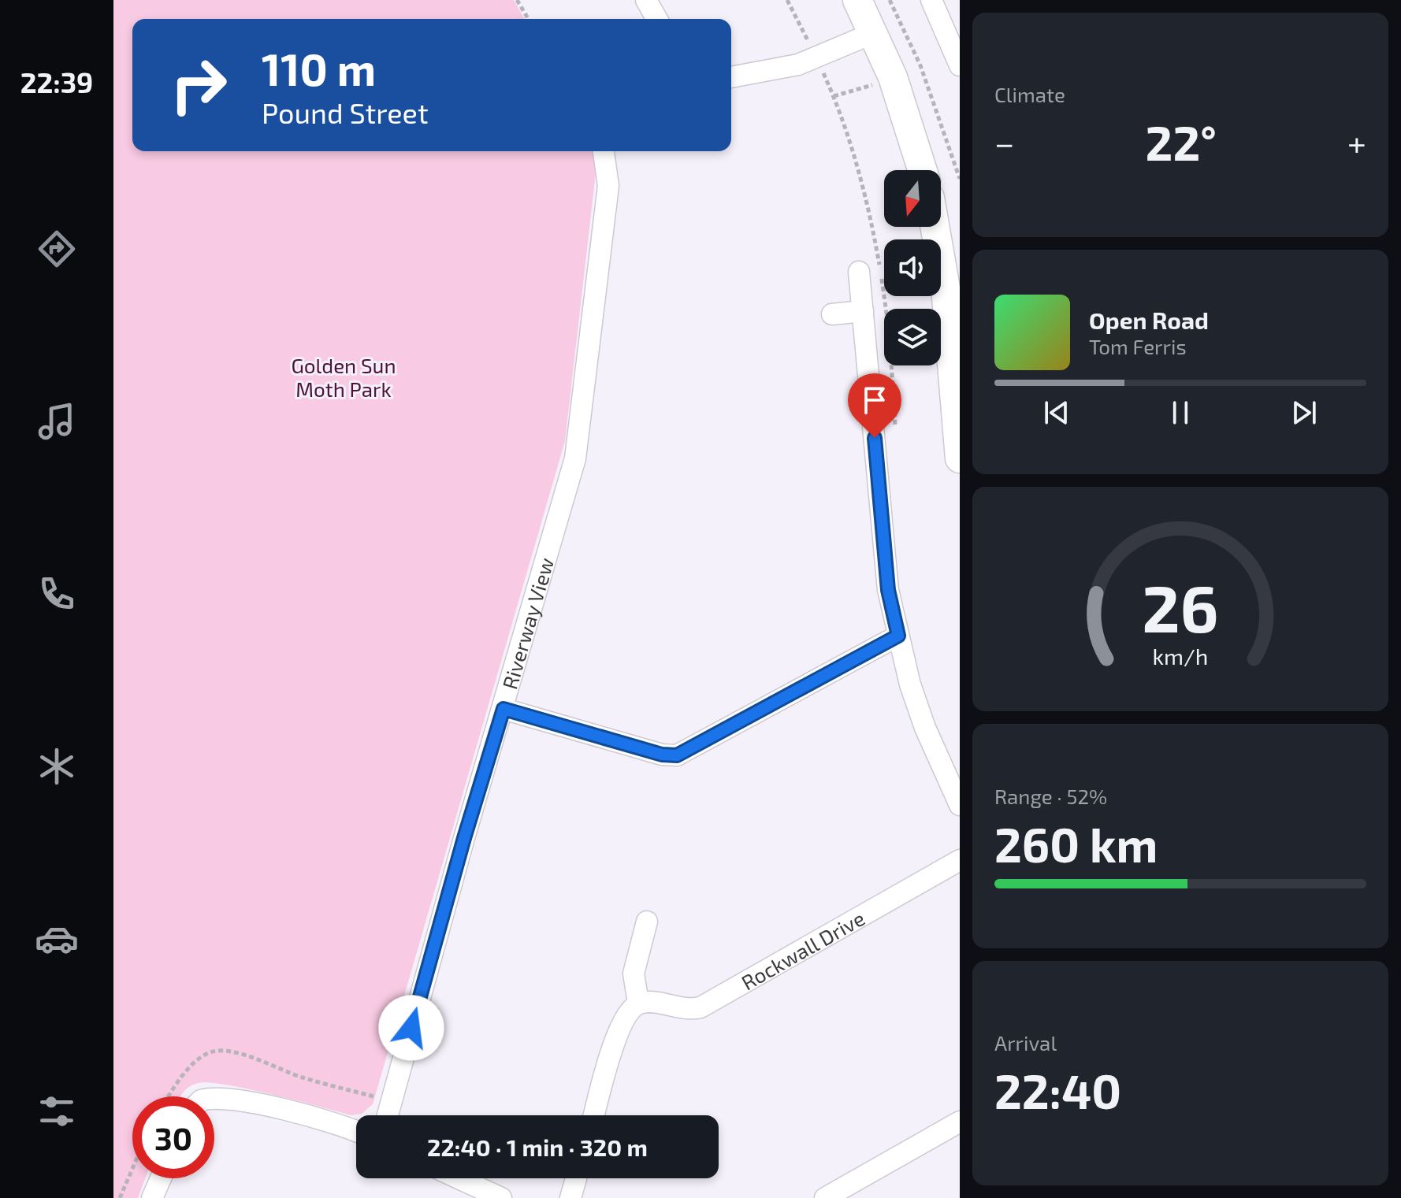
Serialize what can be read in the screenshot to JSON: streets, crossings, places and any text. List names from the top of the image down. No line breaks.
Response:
{"streets":{"street":["Riverway View","Rockwall Drive"]},"parks":["Golden Sun Moth Park"],"north":"bottom","page":{"tabs":"22:39","tile":["Climate",["Range · 52%","260 km"],["Arrival","22:40"]],"turn":["110 m","Pound Street"],"heat":["−","22°","+"],"song":["Open Road","Tom Ferris"],"limit":"30","trip":"22:40 · 1 min · 320 m","gauge":["26","km/h"]}}
